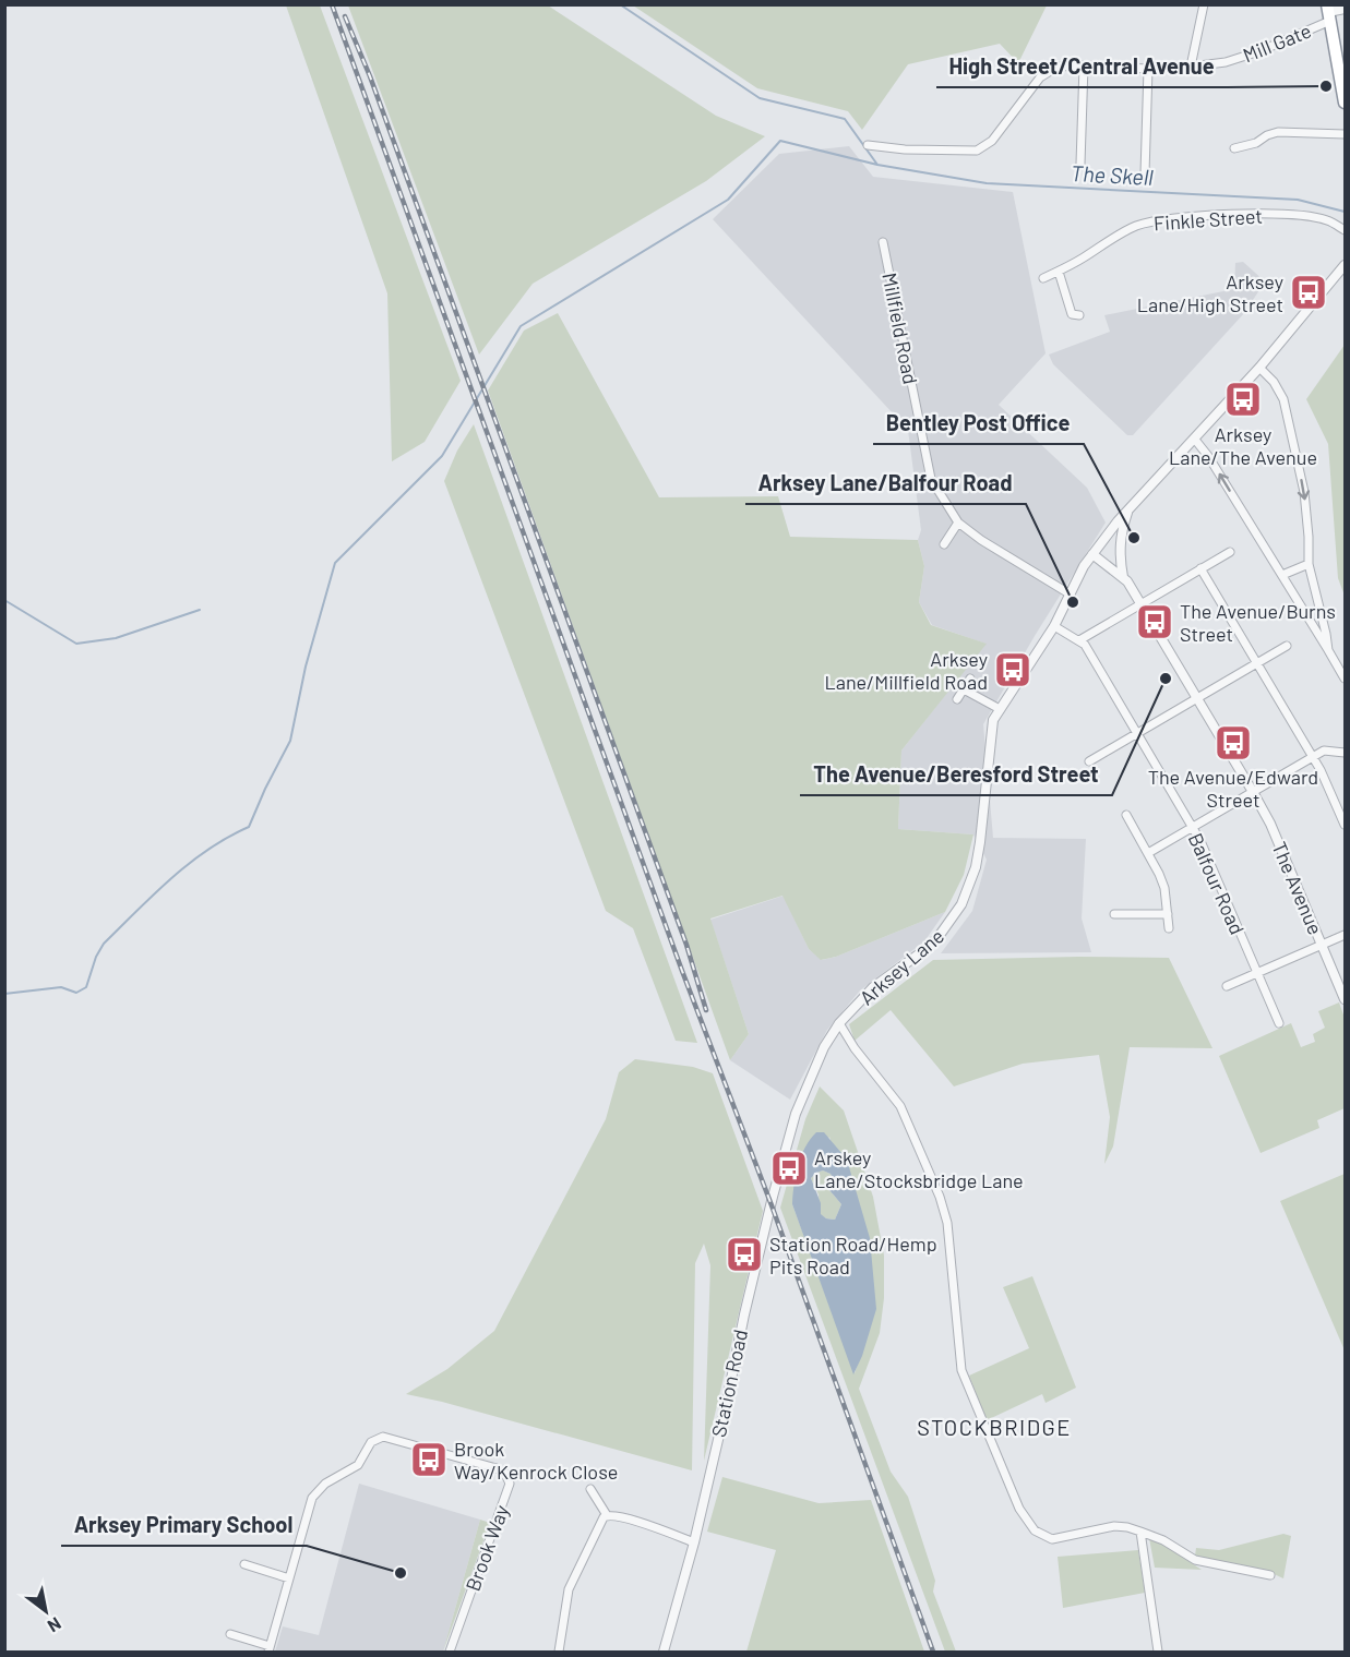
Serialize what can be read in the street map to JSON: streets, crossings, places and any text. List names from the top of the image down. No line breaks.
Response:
{"streets":{"street":["Mill Gate","Finkle Street","Millfield Road","Balfour Road","The Avenue","Arksey Lane","Station Road","Brook Way"]},"crossings":[["Millfield Road","Arksey Lane"],["Balfour Road","Arksey Lane"],["The Avenue","Arksey Lane"],["Arksey Lane","Station Road"]],"districts":["STOCKBRIDGE"],"water":["The Skell"],"places":{"other":["High Street/Central Avenue","Bentley Post Office","Arksey Lane/Balfour Road","The Avenue/Beresford Street","Arksey Primary School"],"bus stop":["Arksey Lane/High Street","Arksey Lane/The Avenue","The Avenue/Burns Street","Arksey Lane/Millfield Road","The Avenue/Edward Street","Arskey Lane/Stocksbridge Lane","Station Road/Hemp Pits Road","Brook Way/Kenrock Close"]},"north":"bottom right"}
